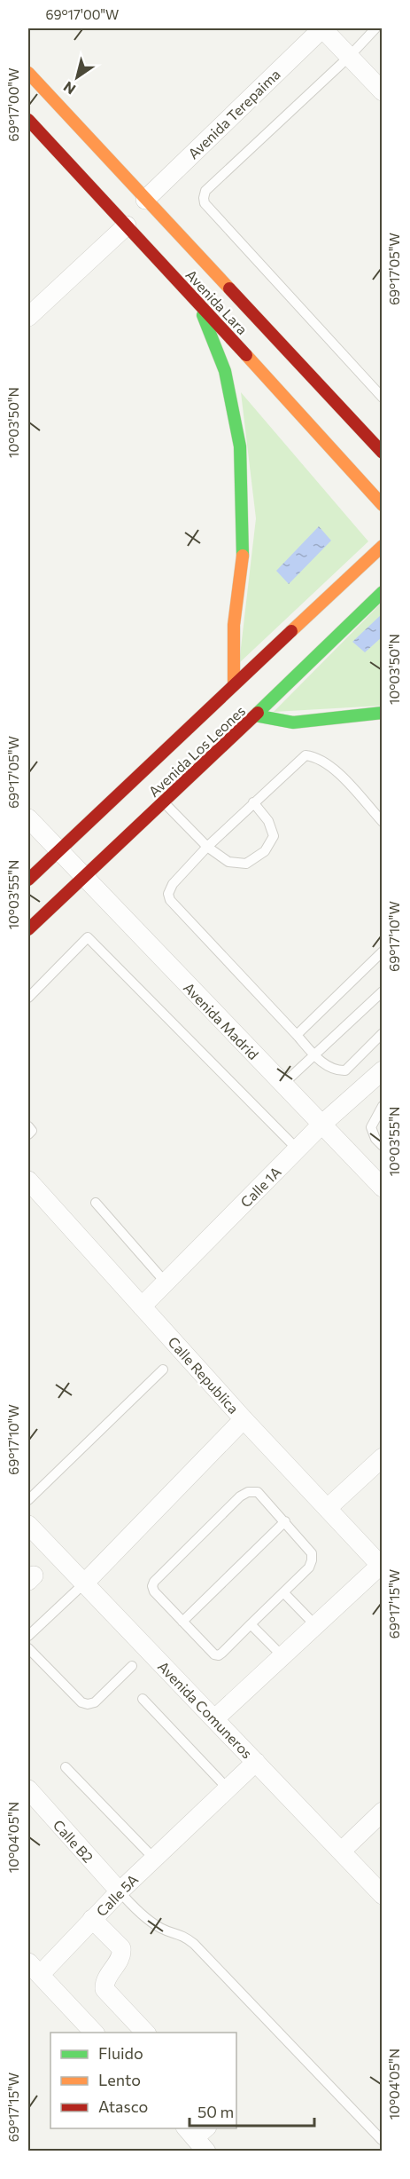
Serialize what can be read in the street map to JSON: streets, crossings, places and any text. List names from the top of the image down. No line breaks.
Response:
{"streets":{"street":["Avenida Terepaima","Avenida Lara","Avenida Los Leones","Avenida Madrid","Calle 1A","Calle Republica","Avenida Comuneros","Calle B2","Calle 5A"]},"crossings":[["Avenida Terepaima","Avenida Lara"],["Avenida Los Leones","Avenida Madrid"],["Avenida Madrid","Calle 1A"],["Calle 1A","Calle Republica"],["Avenida Comuneros","Calle 5A"],["Calle B2","Calle 5A"]],"legend":["Fluido","Lento","Atasco"],"scale_bar":"50 m","north":"bottom left","coordinates":["69°17'00\"W","69°17'05\"W","10°03'50\"N","10°03'55\"N","69°17'10\"W","69°17'15\"W","10°04'05\"N"]}
